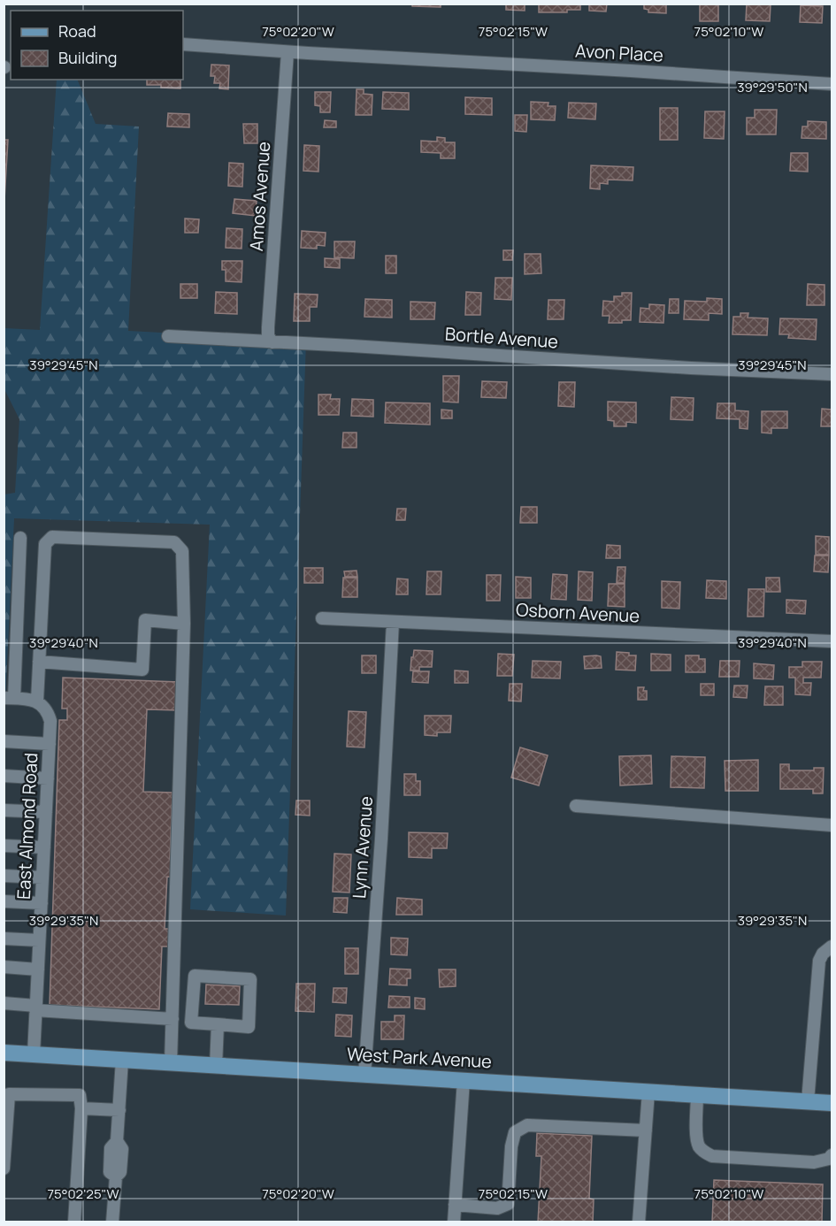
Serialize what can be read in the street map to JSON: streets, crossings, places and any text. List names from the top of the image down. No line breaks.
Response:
{"streets":{"main road":["West Park Avenue"],"street":["Avon Place","Amos Avenue","Bortle Avenue","Osborn Avenue","East Almond Road","Lynn Avenue"]},"crossings":[["Avon Place","Amos Avenue"],["Amos Avenue","Bortle Avenue"],["Osborn Avenue","Lynn Avenue"],["East Almond Road","West Park Avenue"],["Lynn Avenue","West Park Avenue"]],"legend":["Road","Building"],"coordinates":["75°02'20\"W","75°02'15\"W","75°02'10\"W","39°29'50\"N","39°29'45\"N","39°29'40\"N","39°29'35\"N","75°02'25\"W"]}
